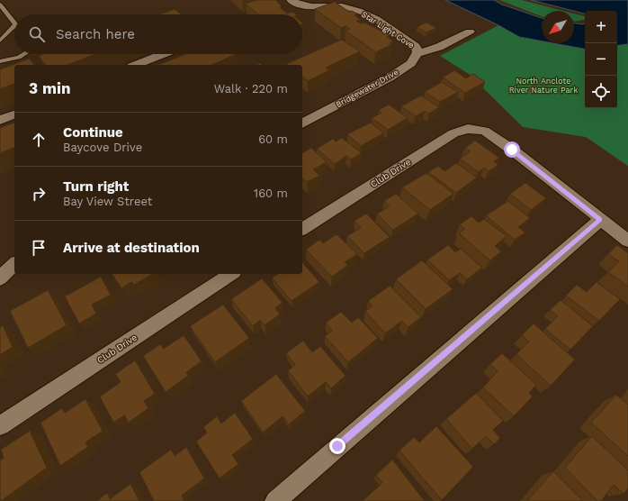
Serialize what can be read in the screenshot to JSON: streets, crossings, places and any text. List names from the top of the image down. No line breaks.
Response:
{"streets":{"street":["Star Light Cove","Bridgewater Drive","Club Drive"]},"crossings":[["Star Light Cove","Bridgewater Drive"]],"parks":["North Anclote River Nature Park"],"north":"bottom left","page":{"map_buttons":["+","−"],"search":"Search here","heading":["3 min","Walk · 220 m"],"list":[["Continue","Baycove Drive","60 m"],["Turn right","Bay View Street","160 m"],"Arrive at destination"]}}
